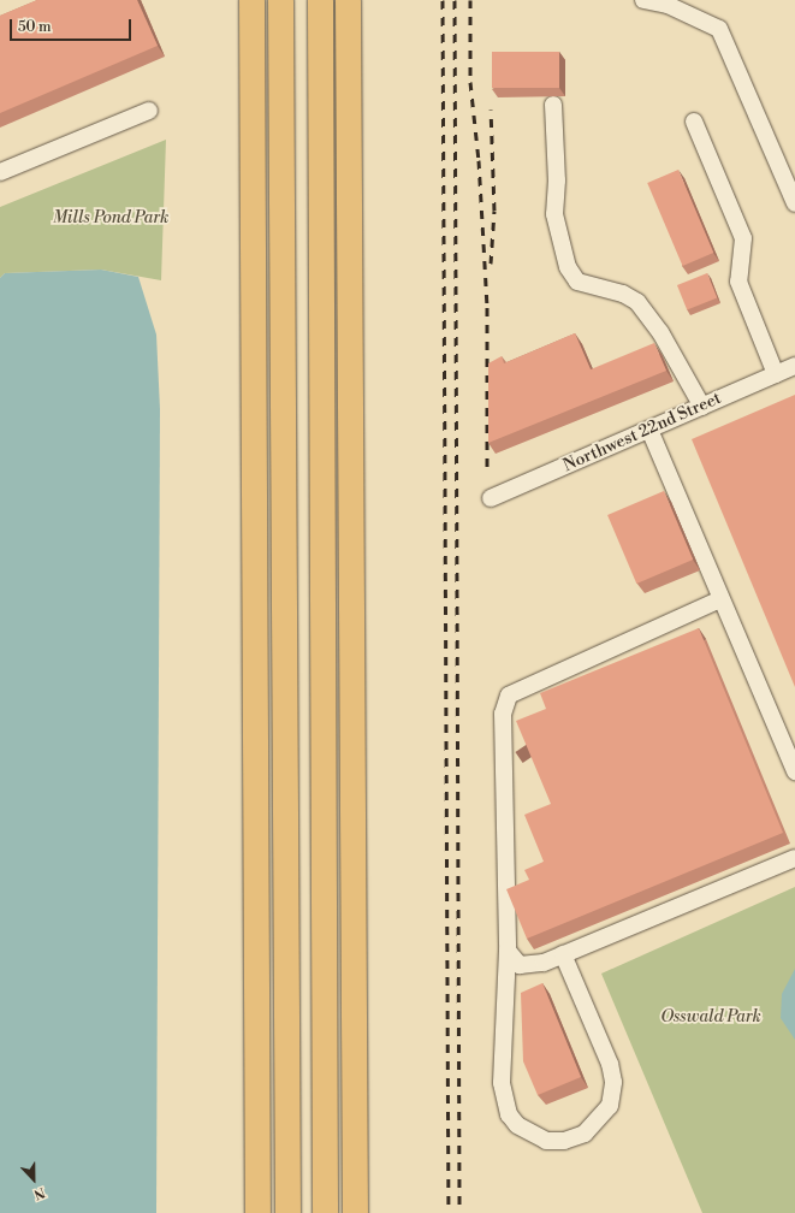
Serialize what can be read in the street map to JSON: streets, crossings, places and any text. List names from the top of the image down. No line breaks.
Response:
{"streets":{"street":["Northwest 22nd Street"]},"parks":["Mills Pond Park","Osswald Park"],"scale_bar":"50 m","north":"bottom"}
